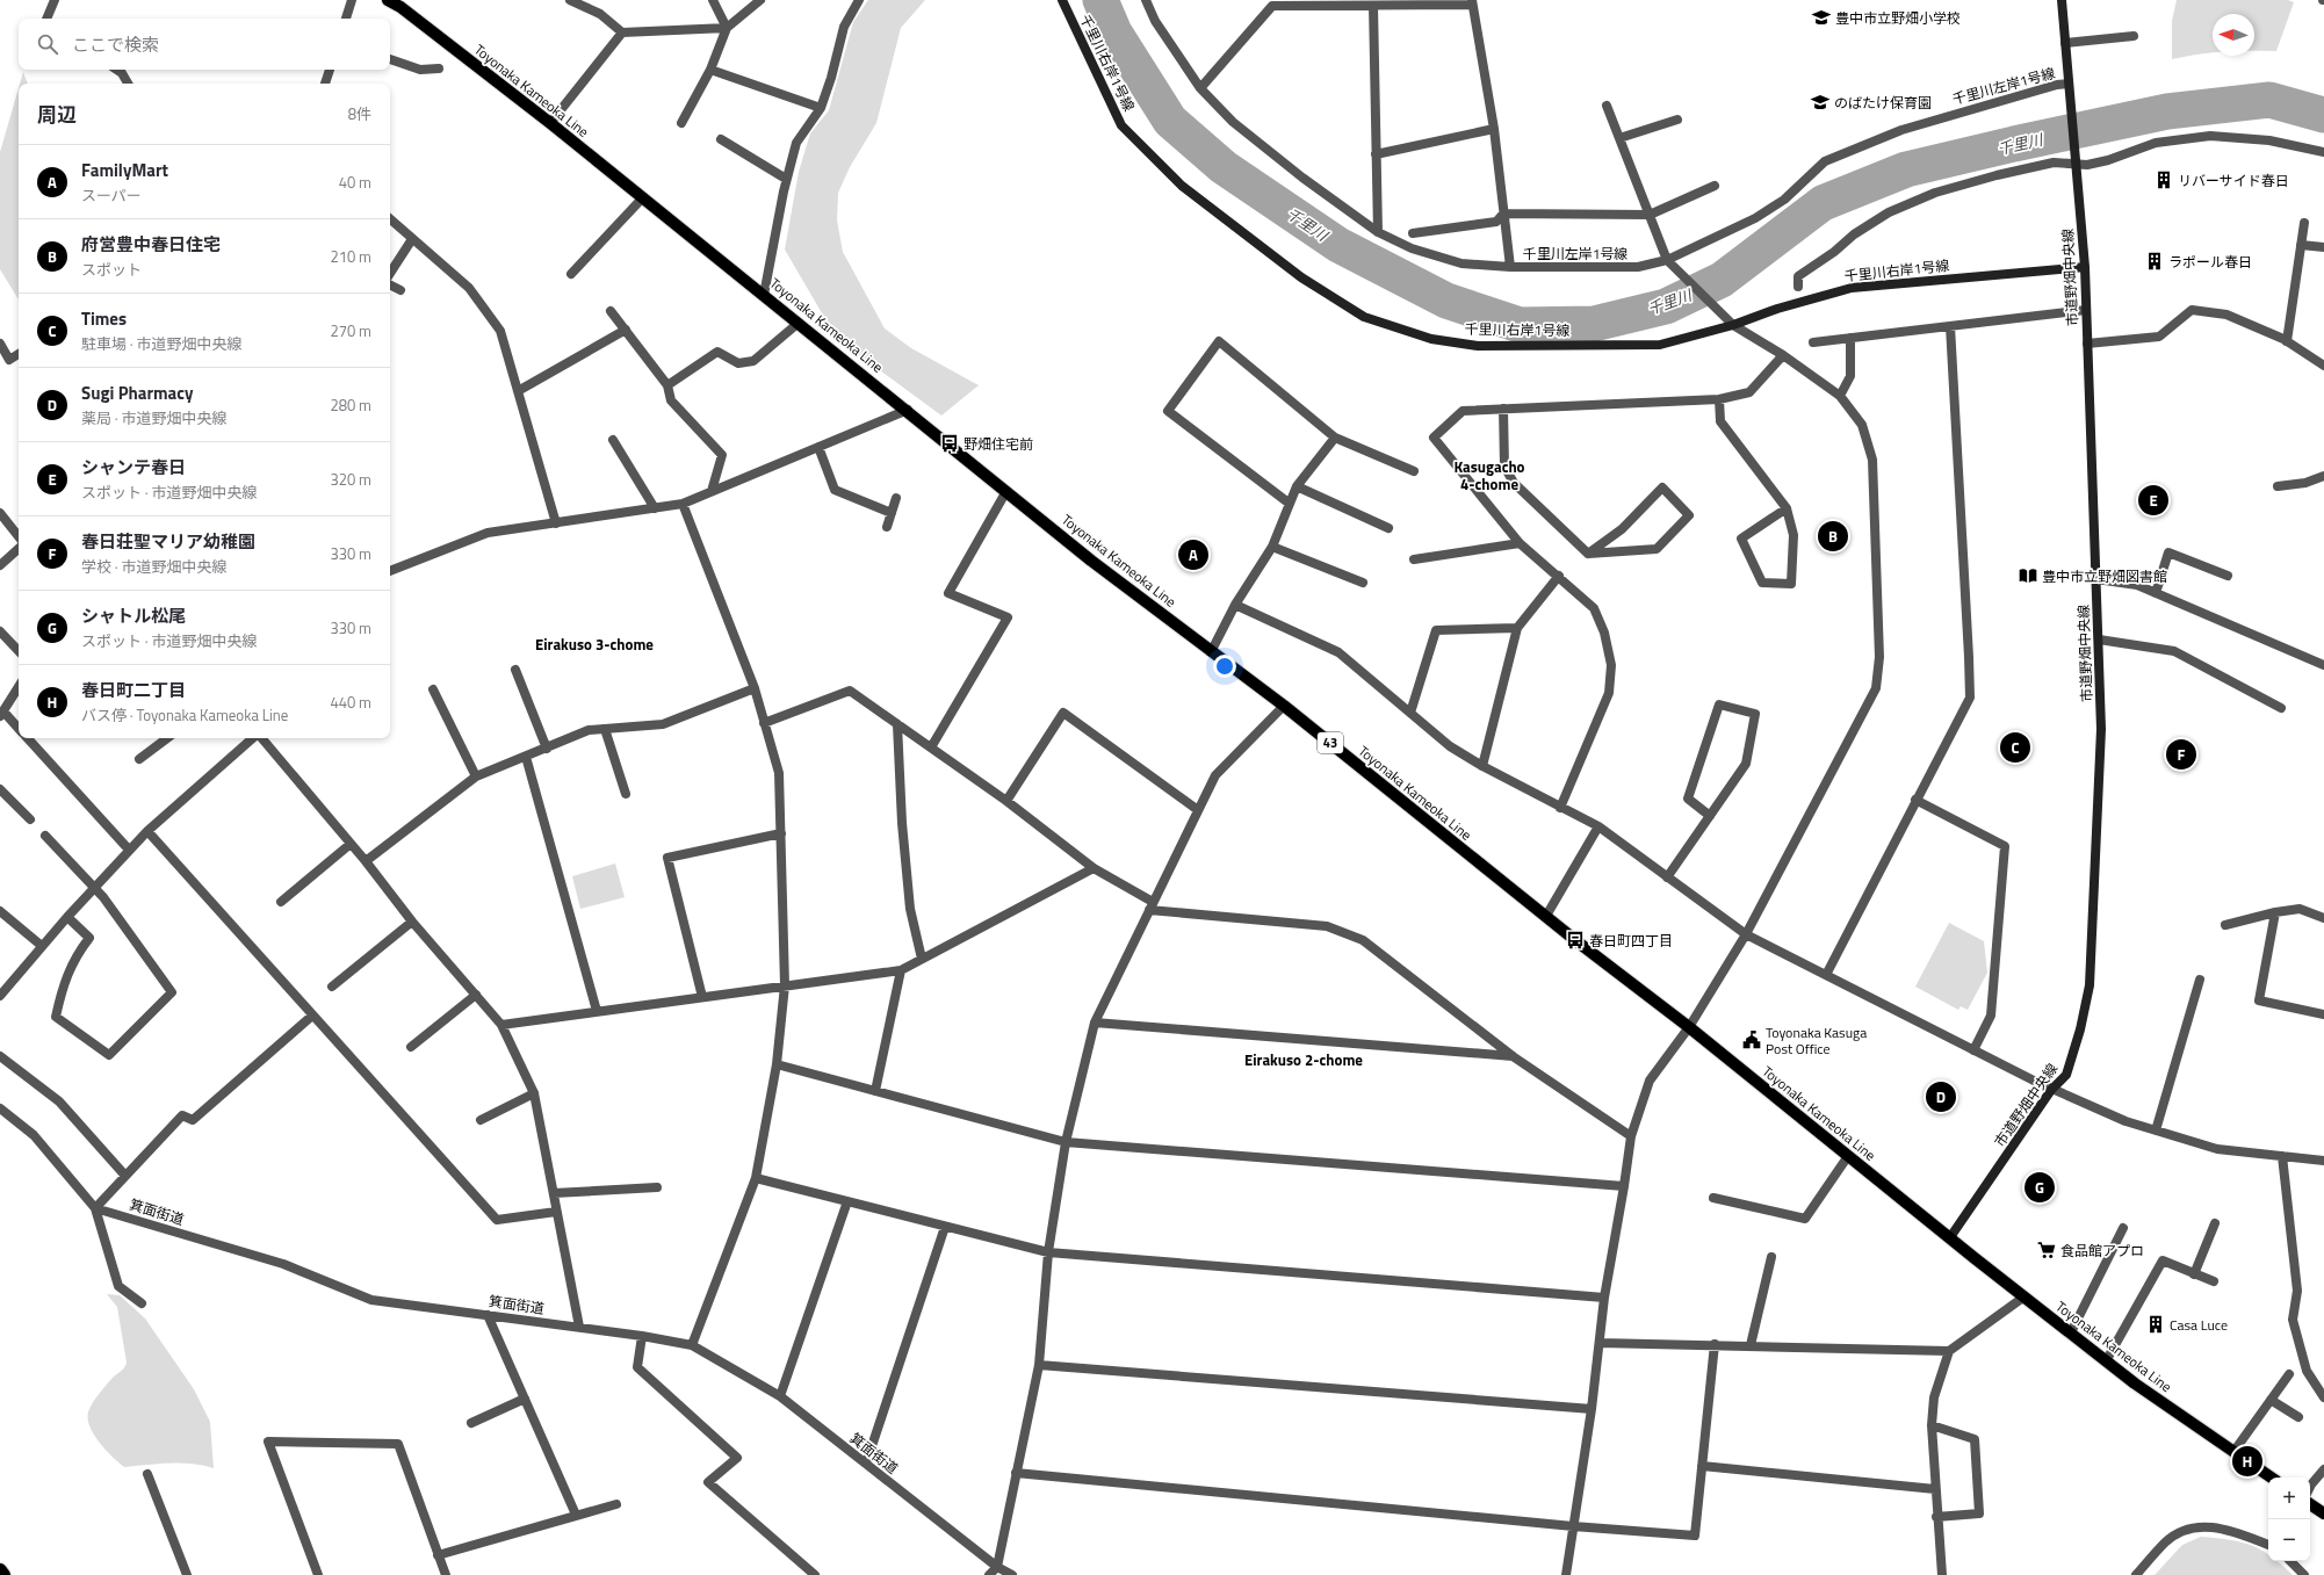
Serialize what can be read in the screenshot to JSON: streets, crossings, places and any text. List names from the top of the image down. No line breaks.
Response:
{"streets":{"main road":["Toyonaka Kameoka Line","43"],"street":["千里川右岸1号線","千里川左岸1号線","市道野畑中央線","箕面街道"]},"crossings":[["千里川右岸1号線","市道野畑中央線"],["千里川左岸1号線","市道野畑中央線"],["Toyonaka Kameoka Line","市道野畑中央線"]],"districts":["Kasugacho 4-chome","Eirakuso 3-chome","Eirakuso 2-chome"],"water":["千里川"],"places":{"school or university":["豊中市立野畑小学校","のばたけ保育園"],"building":["リバーサイド春日","ラポール春日","Casa Luce"],"bus stop":["野畑住宅前","春日町四丁目"],"library":["豊中市立野畑図書館"],"public building":["Toyonaka Kasuga Post Office"],"supermarket":["食品館アプロ"]},"north":"left","page":{"search":"ここで検索","heading":["周辺","8件"],"list":[{"mark":"A","name":"FamilyMart","note":"スーパー","value":"40 m"},{"mark":"B","name":"府営豊中春日住宅","note":"スポット","value":"210 m"},{"mark":"C","name":"Times","note":"駐車場 · 市道野畑中央線","value":"270 m"},{"mark":"D","name":"Sugi Pharmacy","note":"薬局 · 市道野畑中央線","value":"280 m"},{"mark":"E","name":"シャンテ春日","note":"スポット · 市道野畑中央線","value":"320 m"},{"mark":"F","name":"春日荘聖マリア幼稚園","note":"学校 · 市道野畑中央線","value":"330 m"},{"mark":"G","name":"シャトル松尾","note":"スポット · 市道野畑中央線","value":"330 m"},{"mark":"H","name":"春日町二丁目","note":"バス停 · Toyonaka Kameoka Line","value":"440 m"}],"pins":["E","B","A","C","F","D","G","H"],"map_buttons":["+","−"]}}
